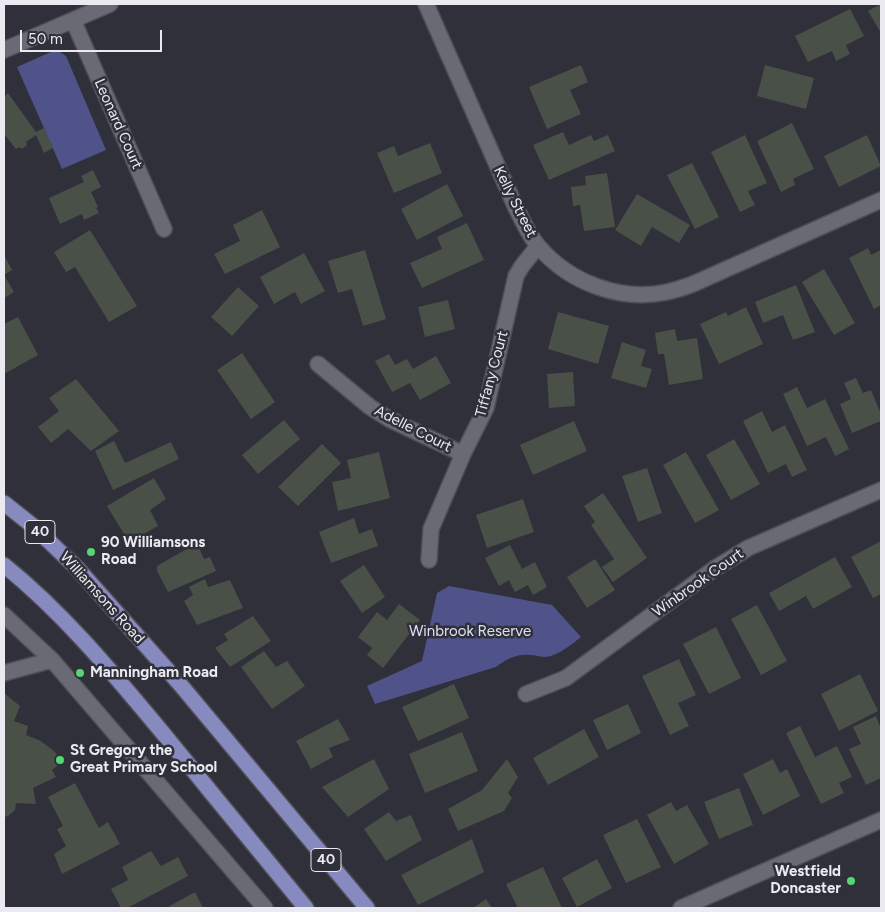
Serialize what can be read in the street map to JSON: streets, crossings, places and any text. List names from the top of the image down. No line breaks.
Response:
{"streets":{"main road":["40","Williamsons Road"],"street":["Leonard Court","Kelly Street","Tiffany Court","Adelle Court","Winbrook Court"]},"crossings":[["Kelly Street","Tiffany Court"],["Tiffany Court","Adelle Court"]],"parks":["Winbrook Reserve"],"places":["90 Williamsons Road","Manningham Road","St Gregory the Great Primary School","Westfield Doncaster"],"scale_bar":"50 m"}
